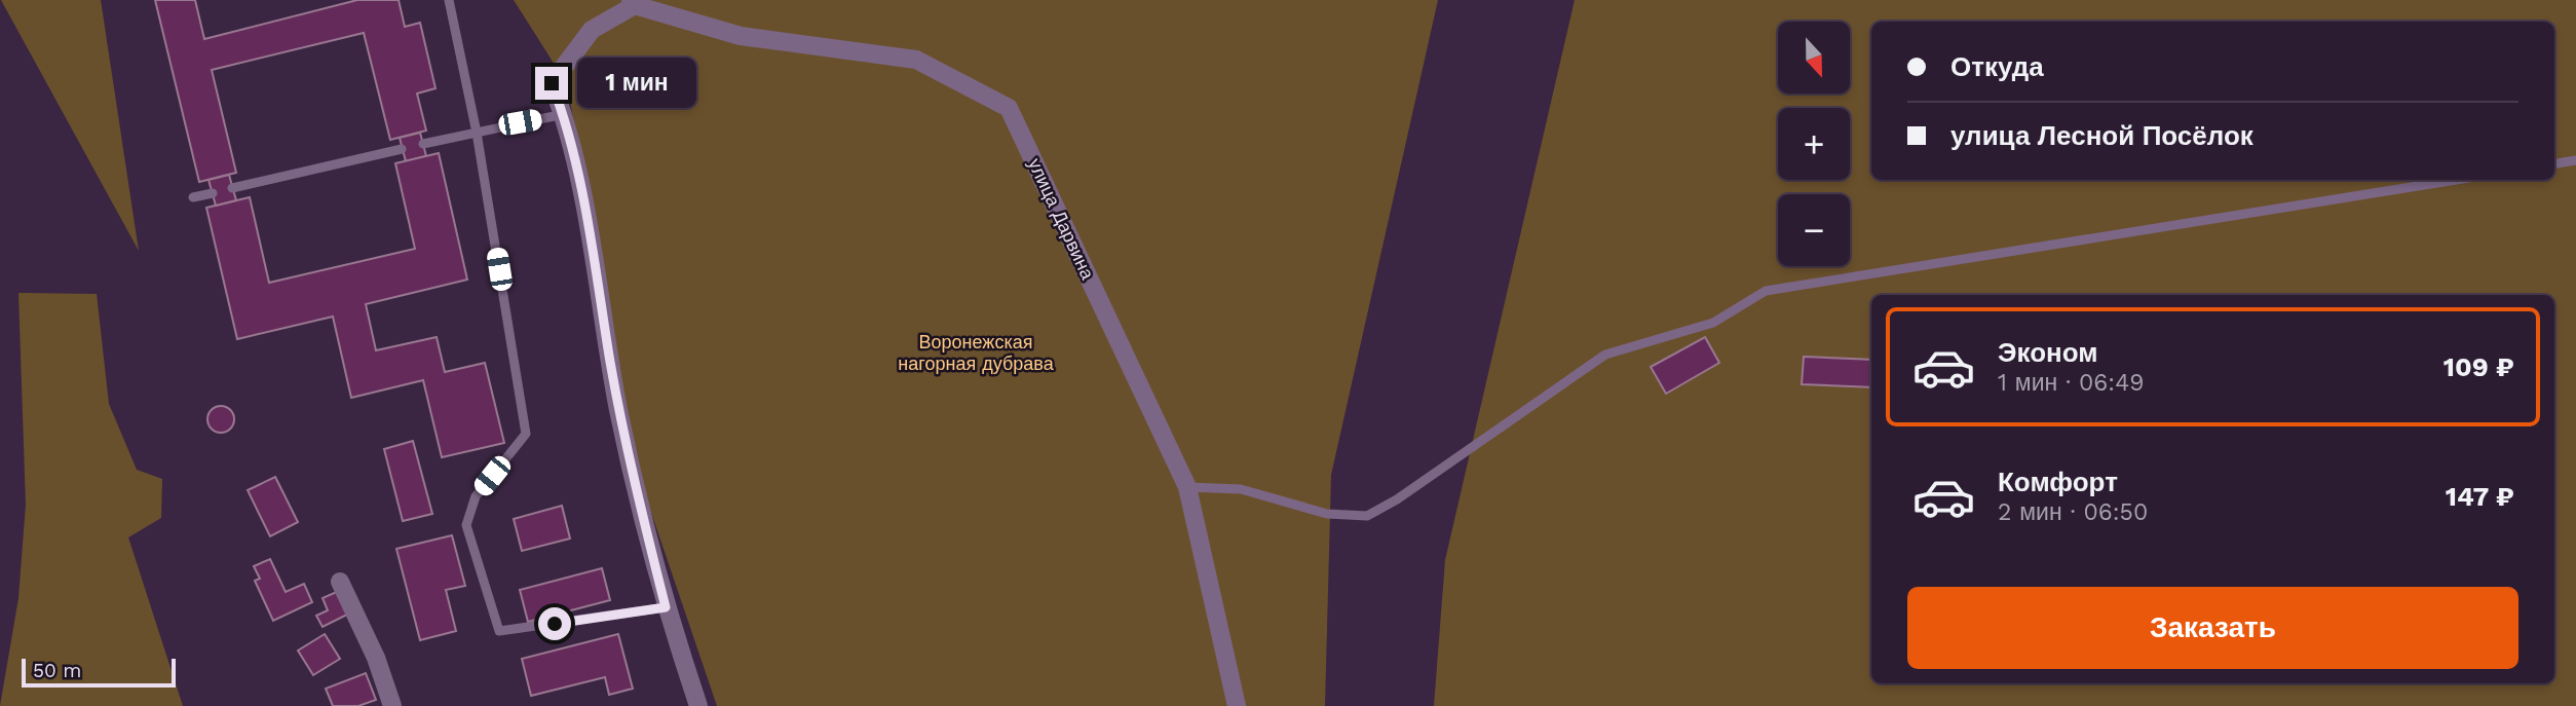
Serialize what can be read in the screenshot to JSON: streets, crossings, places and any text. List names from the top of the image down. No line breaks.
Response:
{"streets":{"street":["улица Дарвина"]},"parks":["Воронежская нагорная дубрава"],"scale_bar":"50 m","north":"bottom","page":{"map_buttons":["+","−"],"banner":["Откуда","улица Лесной Посёлок"],"bubble":"1 мин","list":[{"name":"Эконом","note":"1 мин · 06:49","value":"109 ₽"},{"name":"Комфорт","note":"2 мин · 06:50","value":"147 ₽"}],"buttons":"Заказать","scale":"50 m"}}
